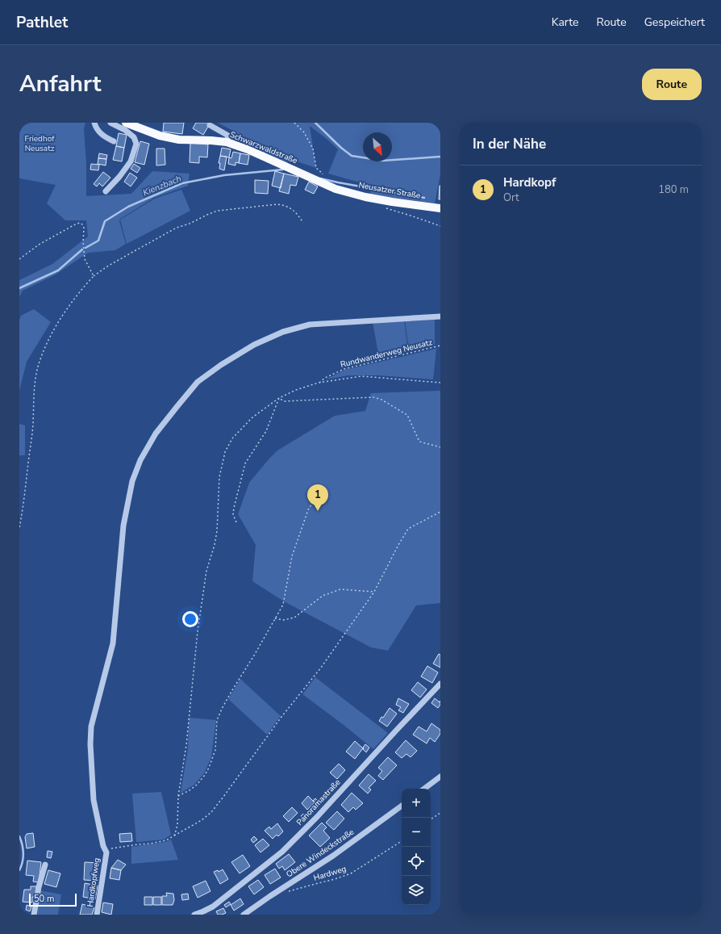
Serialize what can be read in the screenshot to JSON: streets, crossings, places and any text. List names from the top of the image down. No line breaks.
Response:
{"streets":{"main road":["Schwarzwaldstraße","Neusatzer Straße"],"street":["Panoramastraße","Obere Windeckstraße","Hardkopfweg"],"path":["Rundwanderweg Neusatz","Hardweg"]},"crossings":[["Schwarzwaldstraße","Neusatzer Straße"]],"water":["Kienzbach"],"parks":["Friedhof Neusatz"],"scale_bar":"50 m","north":"bottom right","page":{"header":"Pathlet","nav":["Karte","Route","Gespeichert"],"title":"Anfahrt","buttons":"Route","heading":"In der Nähe","list":[{"mark":"1","name":"Hardkopf","note":"Ort","value":"180 m"}],"pins":"1","map_buttons":["+","−"],"scale":"50 m"}}
